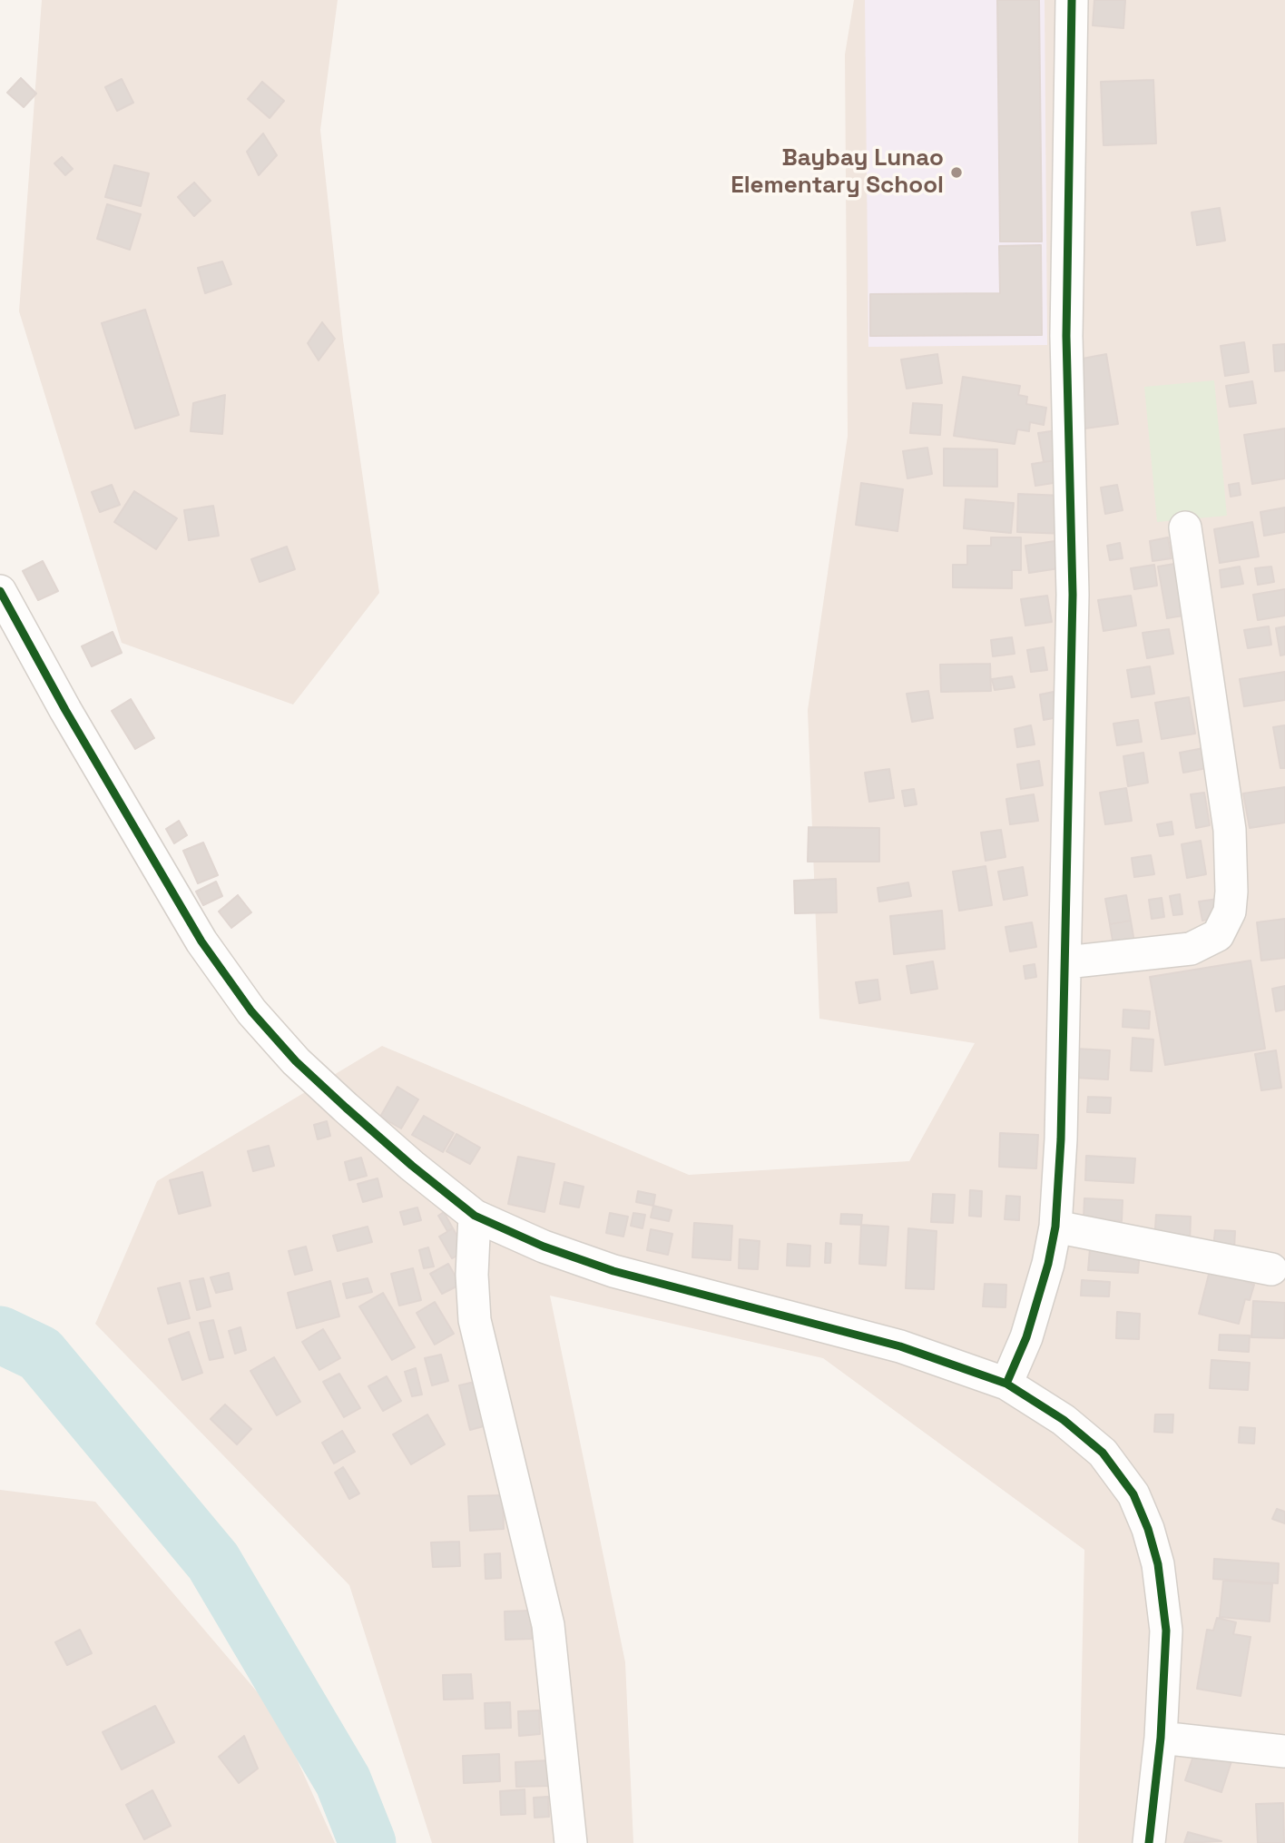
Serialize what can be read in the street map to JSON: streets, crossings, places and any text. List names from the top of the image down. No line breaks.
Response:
{"places":["Baybay Lunao Elementary School"]}
